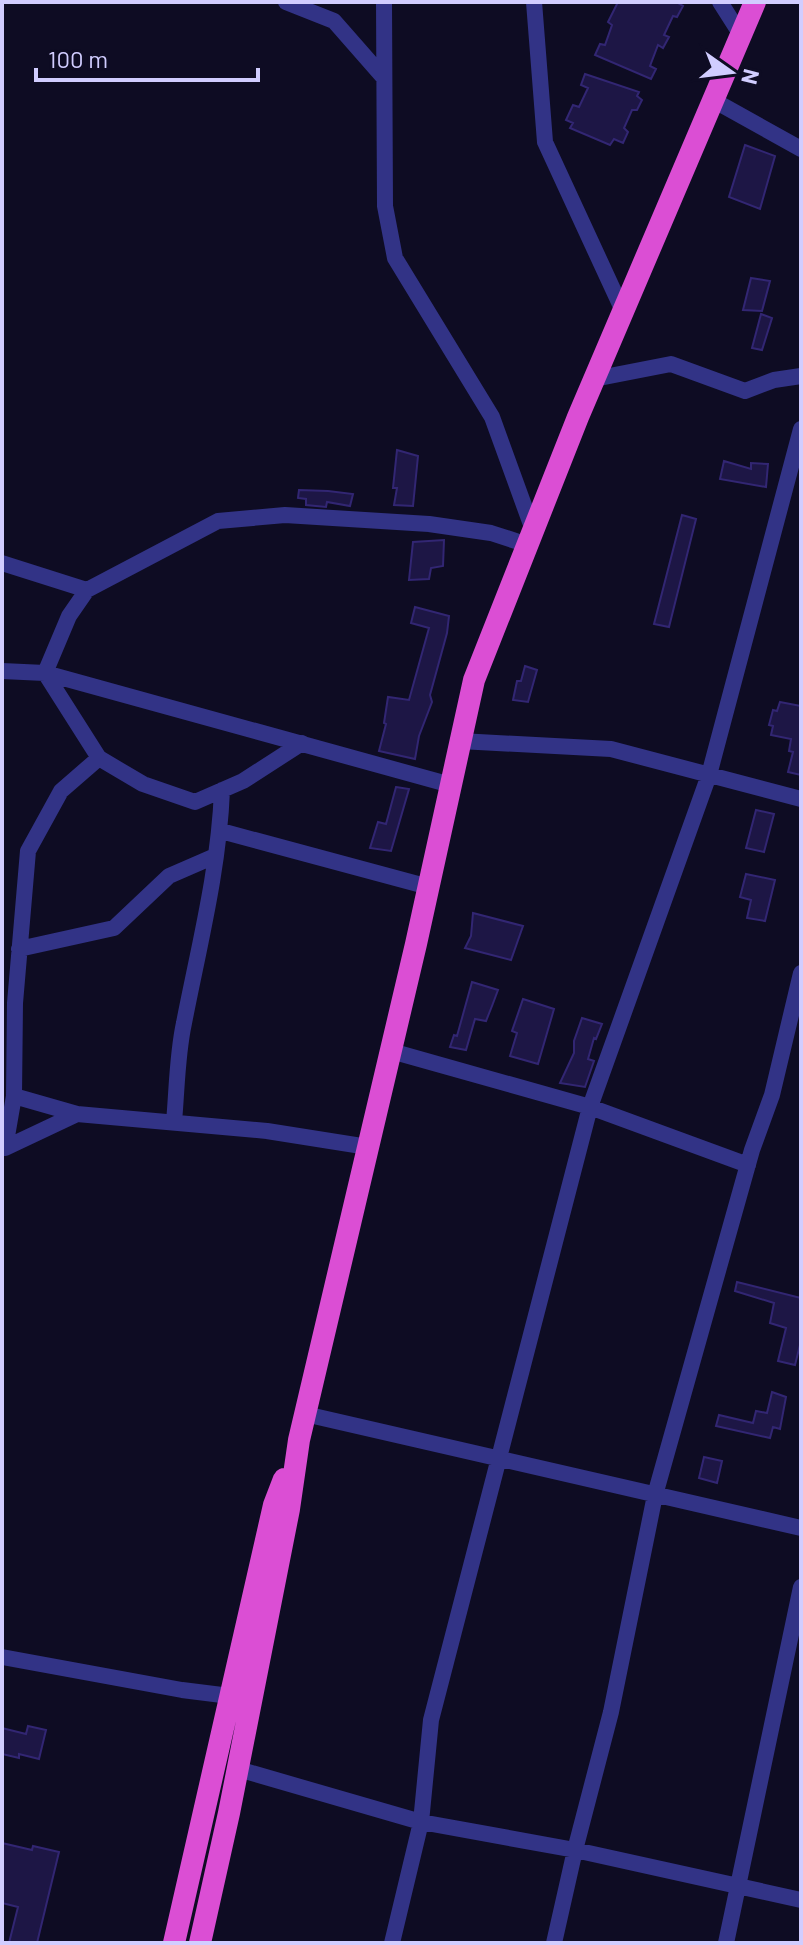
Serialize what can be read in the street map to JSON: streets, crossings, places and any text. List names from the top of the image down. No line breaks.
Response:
{"scale_bar":"100 m","north":"right"}
